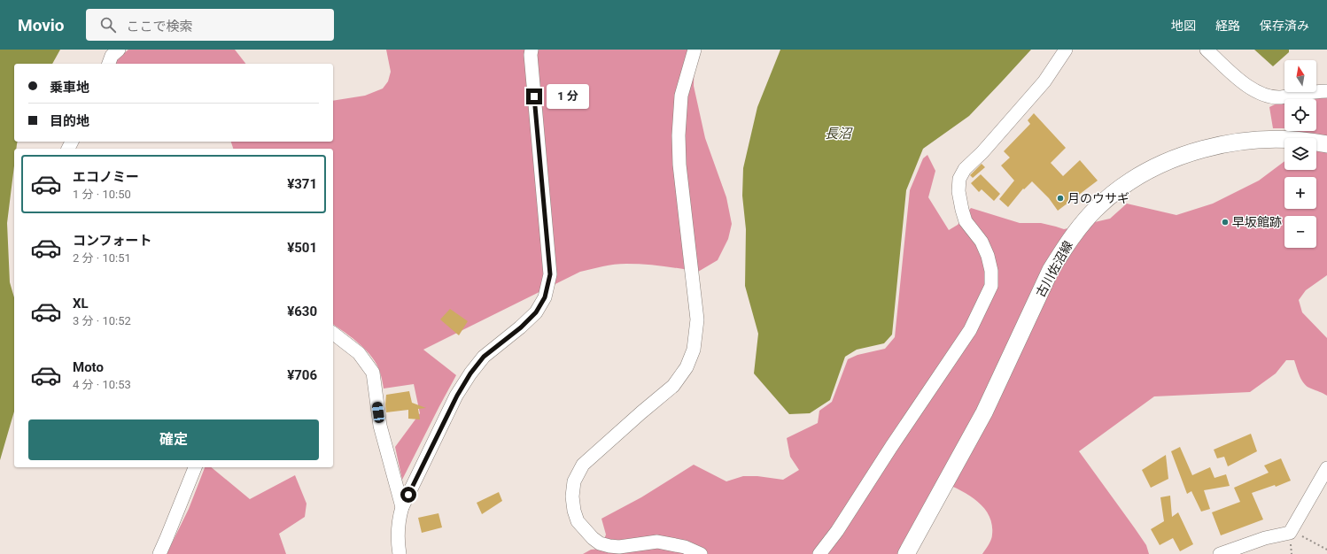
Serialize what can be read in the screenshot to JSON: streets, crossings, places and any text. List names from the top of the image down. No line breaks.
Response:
{"streets":{"main road":["古川佐沼線"]},"water":["長沼"],"places":["月のウサギ","早坂館跡"],"north":"top","page":{"header":"Movio","search":"ここで検索","nav":["地図","経路","保存済み"],"map_buttons":["+","−"],"banner":["乗車地","目的地"],"bubble":"1 分","list":[{"name":"エコノミー","note":"1 分 · 10:50","value":"¥371"},{"name":"コンフォート","note":"2 分 · 10:51","value":"¥501"},{"name":"XL","note":"3 分 · 10:52","value":"¥630"},{"name":"Moto","note":"4 分 · 10:53","value":"¥706"}],"buttons":"確定"}}
